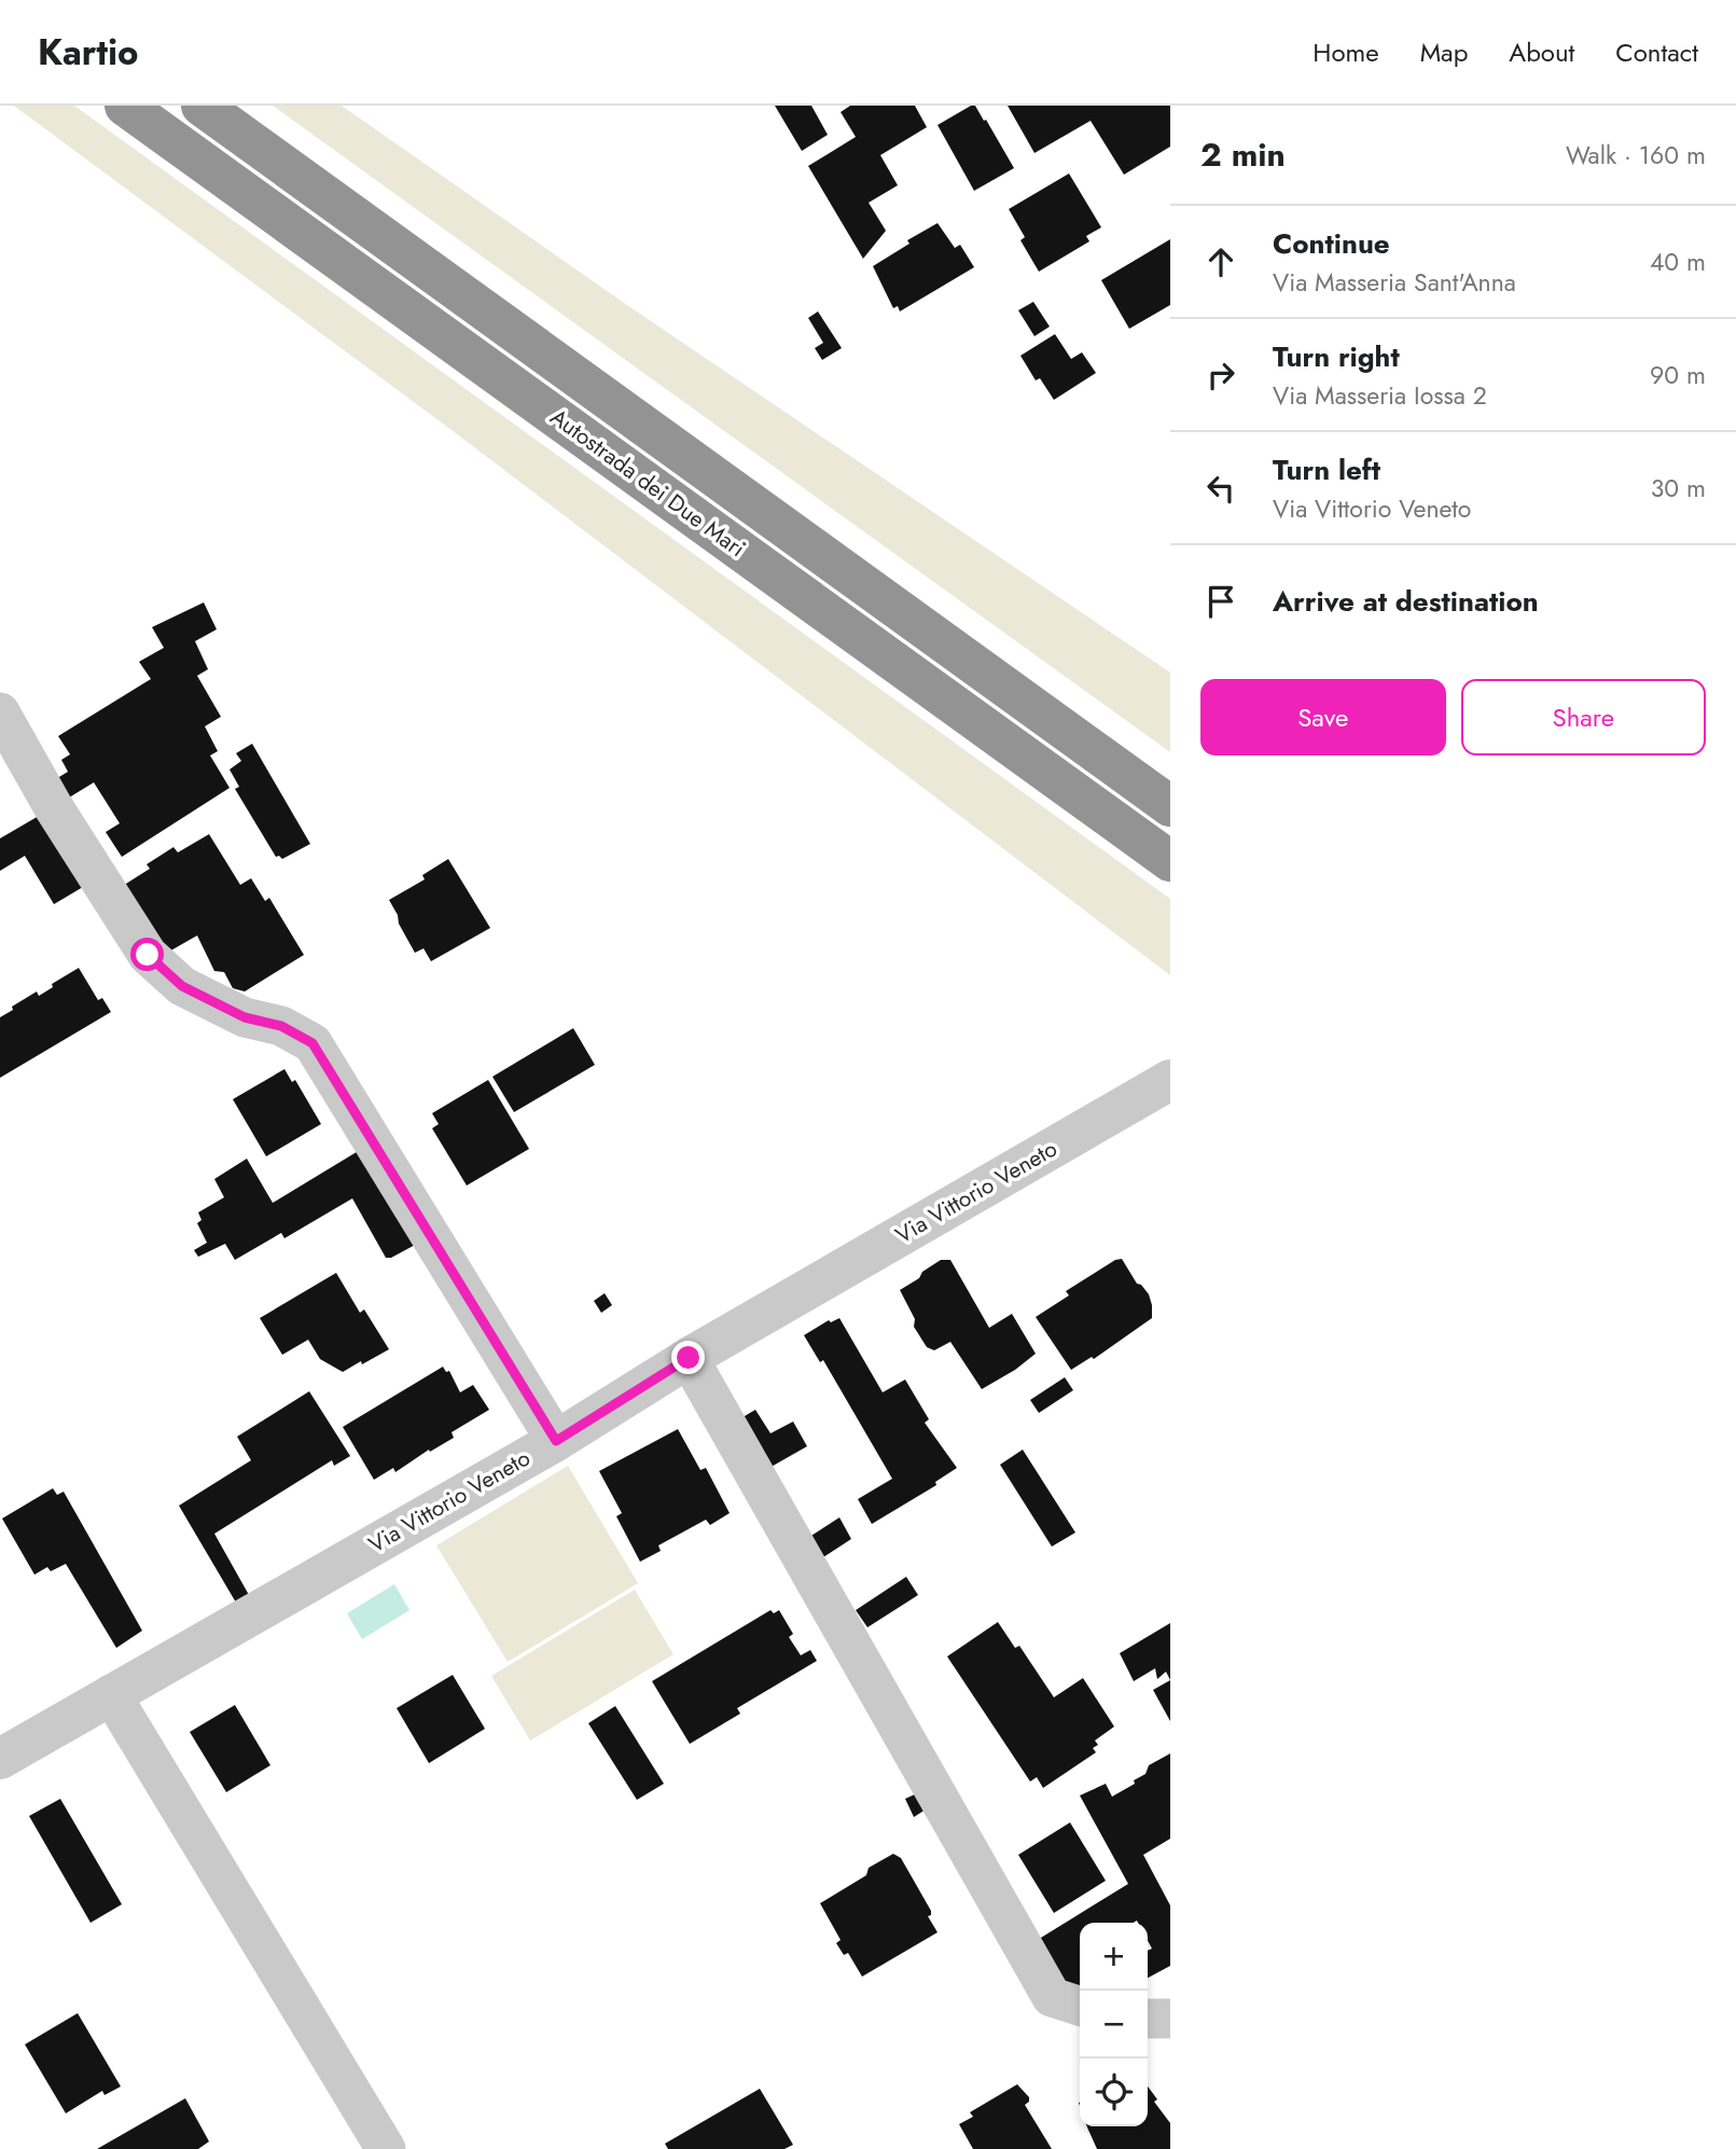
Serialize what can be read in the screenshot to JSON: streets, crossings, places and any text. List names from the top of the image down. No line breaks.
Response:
{"streets":{"highway":["Autostrada dei Due Mari"],"street":["Via Vittorio Veneto"]},"page":{"header":"Kartio","nav":["Home","Map","About","Contact"],"heading":["2 min","Walk · 160 m"],"list":[["Continue","Via Masseria Sant'Anna","40 m"],["Turn right","Via Masseria Iossa 2","90 m"],["Turn left","Via Vittorio Veneto","30 m"],"Arrive at destination"],"buttons":["Save","Share"],"map_buttons":["+","−"]}}
